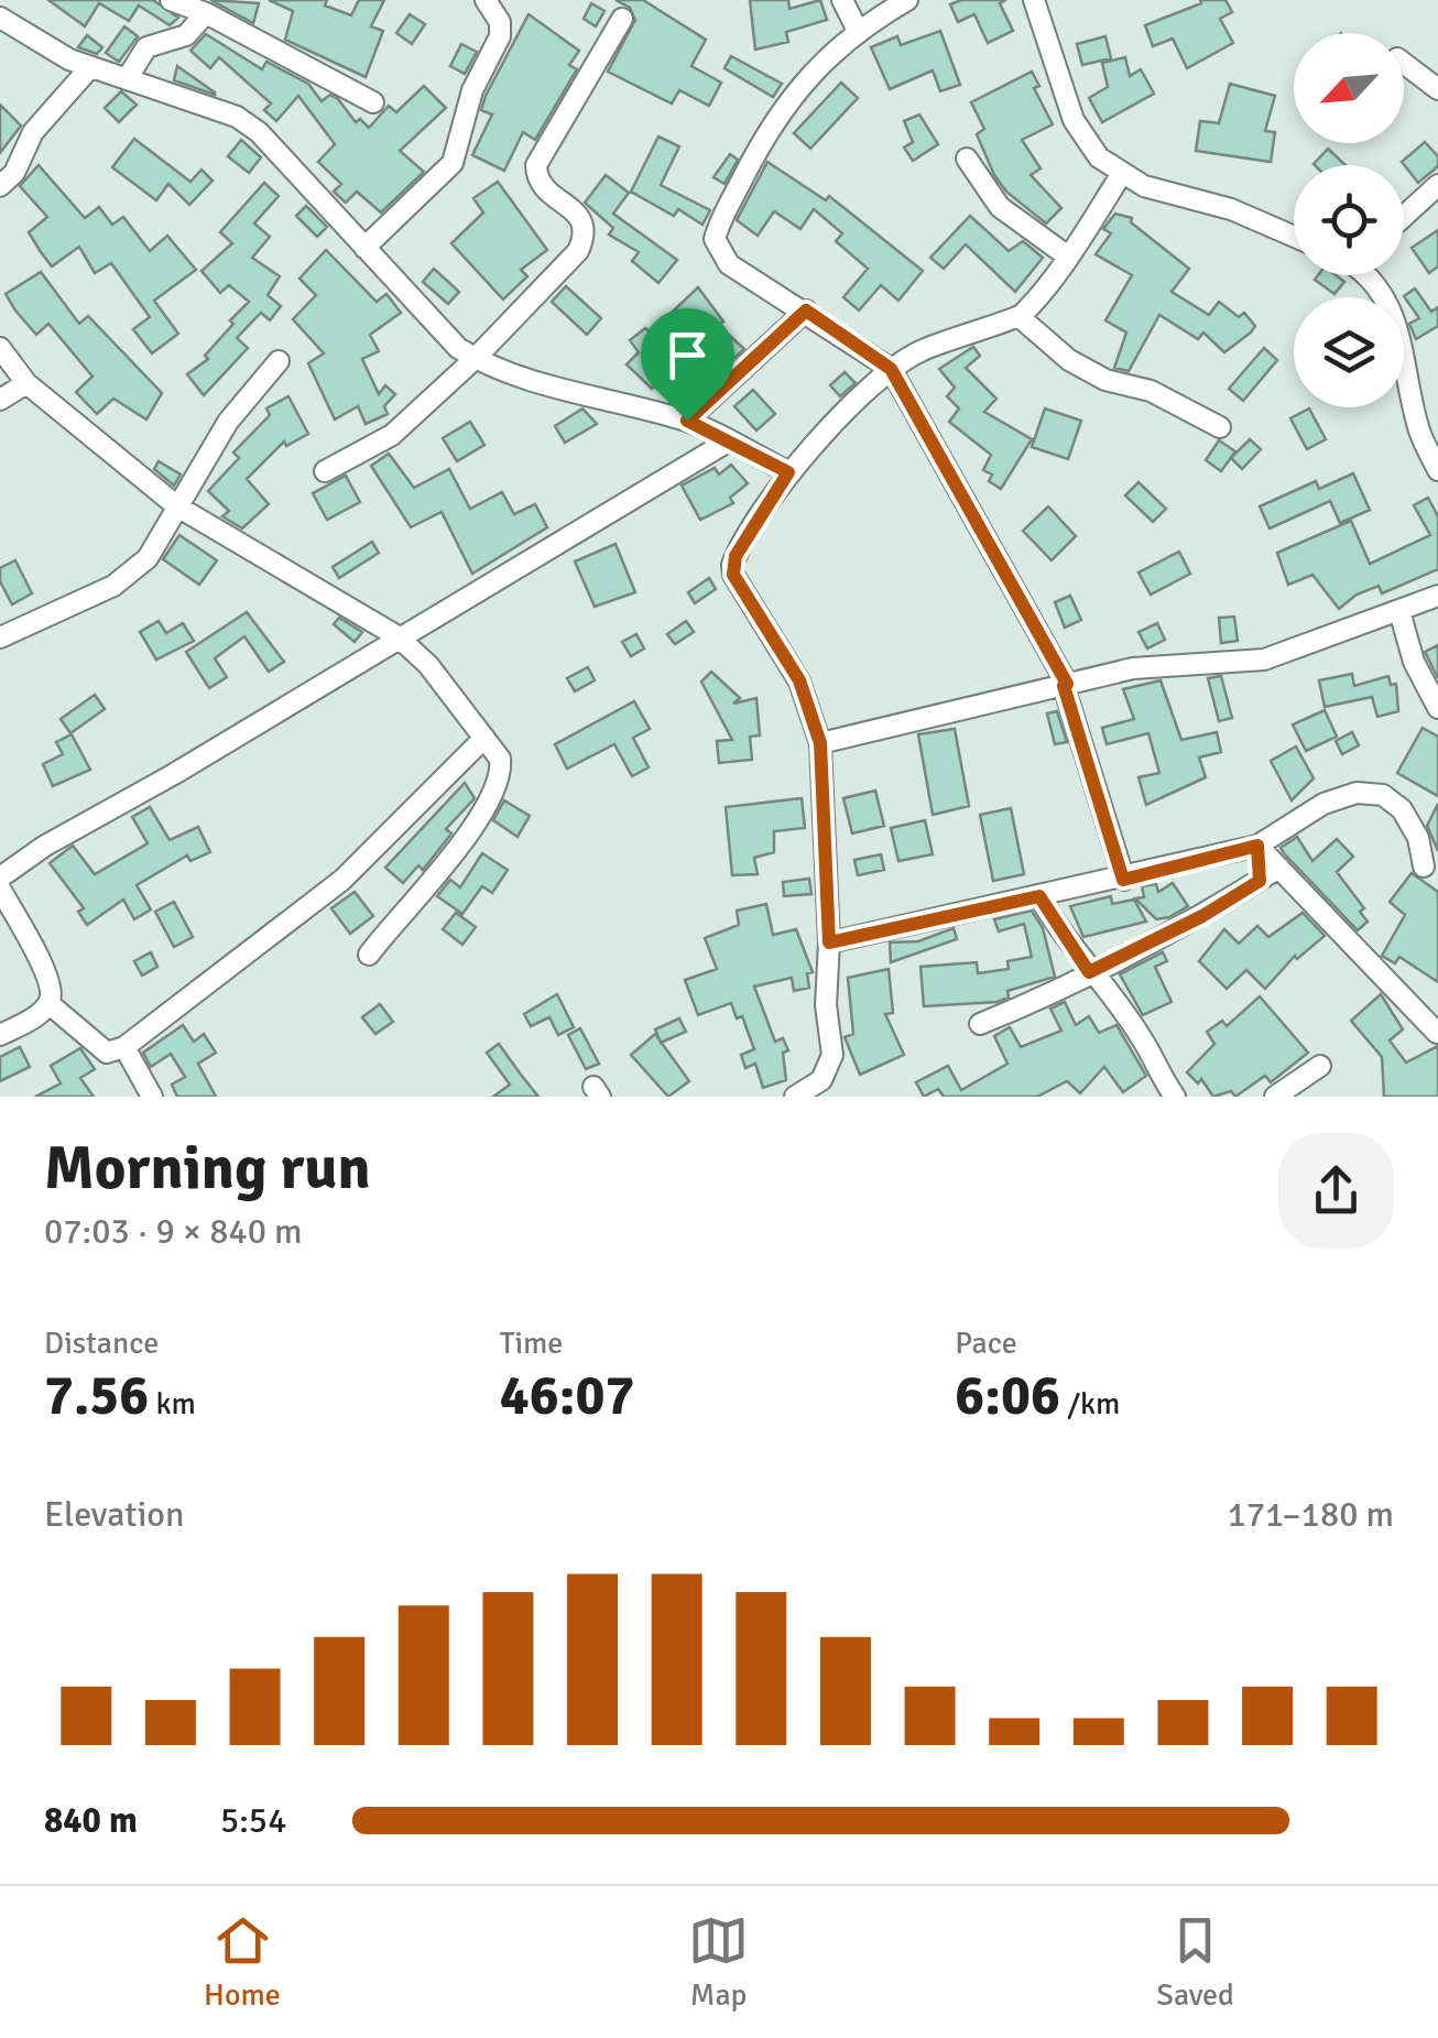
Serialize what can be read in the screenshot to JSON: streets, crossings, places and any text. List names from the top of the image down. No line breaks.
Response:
{"north":"bottom left","page":{"heading":["Morning run","07:03 · 9 × 840 m"],"stats":[["Distance","7.56 km"],["Time","46:07"],["Pace","6:06 /km"]],"chart":["Elevation","171–180 m"],"list":[{"name":"840 m","note":"5:54"}],"tabs":["Home","Map","Saved"]}}
